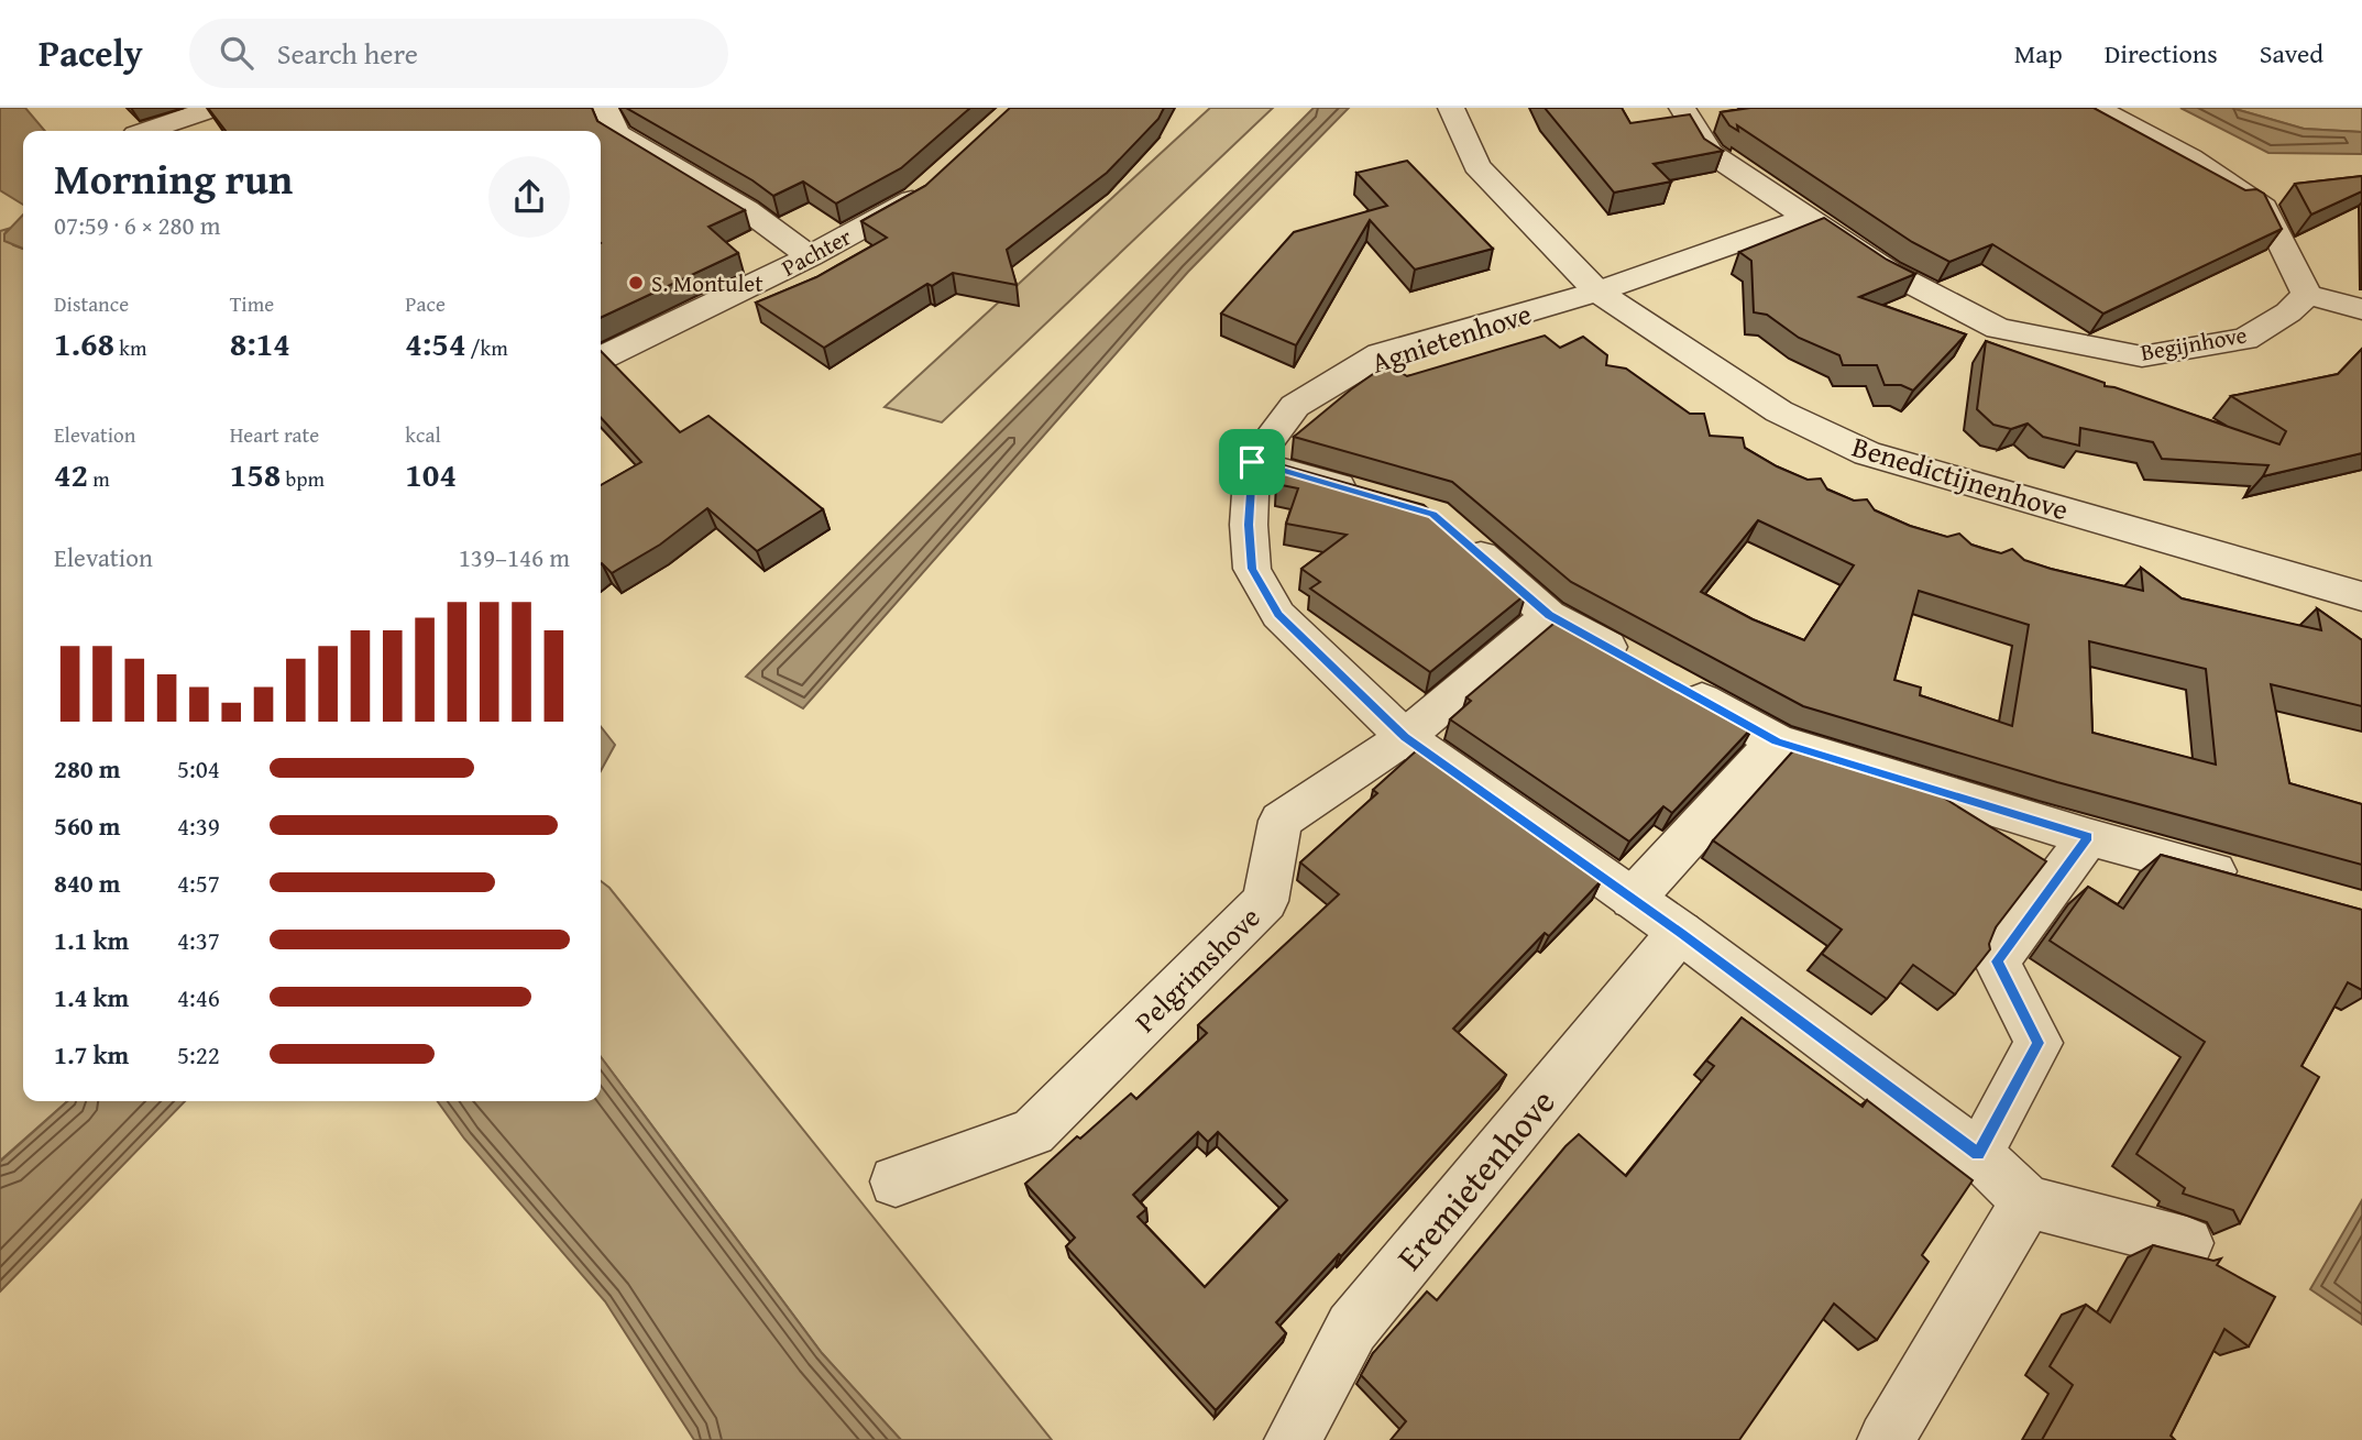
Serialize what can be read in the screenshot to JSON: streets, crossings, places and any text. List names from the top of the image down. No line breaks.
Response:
{"streets":{"street":["Pachter","Agnietenhove","Begijnhove","Benedictijnenhove","Pelgrimshove","Eremietenhove"]},"crossings":[["Agnietenhove","Benedictijnenhove"]],"places":["S. Montulet"],"page":{"header":"Pacely","search":"Search here","nav":["Map","Directions","Saved"],"heading":["Morning run","07:59 · 6 × 280 m"],"stats":[["Distance","1.68 km"],["Time","8:14"],["Pace","4:54 /km"],["Elevation","42 m"],["Heart rate","158 bpm"],["kcal","104"]],"chart":["Elevation","139–146 m"],"list":[{"name":"280 m","note":"5:04"},{"name":"560 m","note":"4:39"},{"name":"840 m","note":"4:57"},{"name":"1.1 km","note":"4:37"},{"name":"1.4 km","note":"4:46"},{"name":"1.7 km","note":"5:22"}]}}
